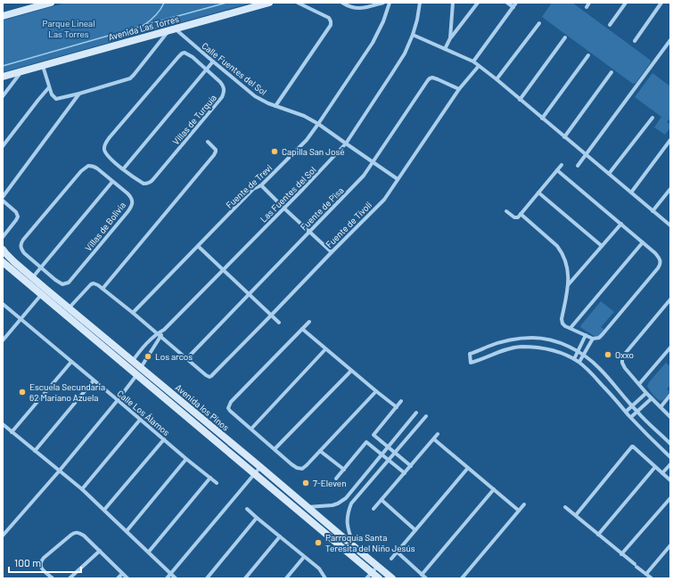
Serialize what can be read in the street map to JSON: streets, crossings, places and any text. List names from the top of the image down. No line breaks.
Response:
{"streets":{"street":["Avenida Las Torres","Calle Fuentes del Sol","Villas de Turquía","Fuente de Trevi","Las Fuentes del Sol","Fuente de Pisa","Fuente de Tívoli","Villas de Bolivia","Avenida los Pinos","Calle Los Álamos"]},"crossings":[["Avenida Las Torres","Calle Fuentes del Sol"],["Calle Fuentes del Sol","Fuente de Trevi"],["Calle Fuentes del Sol","Las Fuentes del Sol"],["Calle Fuentes del Sol","Fuente de Pisa"],["Calle Fuentes del Sol","Fuente de Tívoli"],["Las Fuentes del Sol","Avenida los Pinos"],["Las Fuentes del Sol","Calle Los Álamos"],["Fuente de Pisa","Fuente de Tívoli"]],"parks":["Parque Lineal Las Torres"],"places":["Capilla San José","Oxxo","Los arcos","Escuela Secundaria 62 Mariano Azuela","7-Eleven","Parroquia Santa Teresita del Niño Jesús"],"scale_bar":"100 m"}
